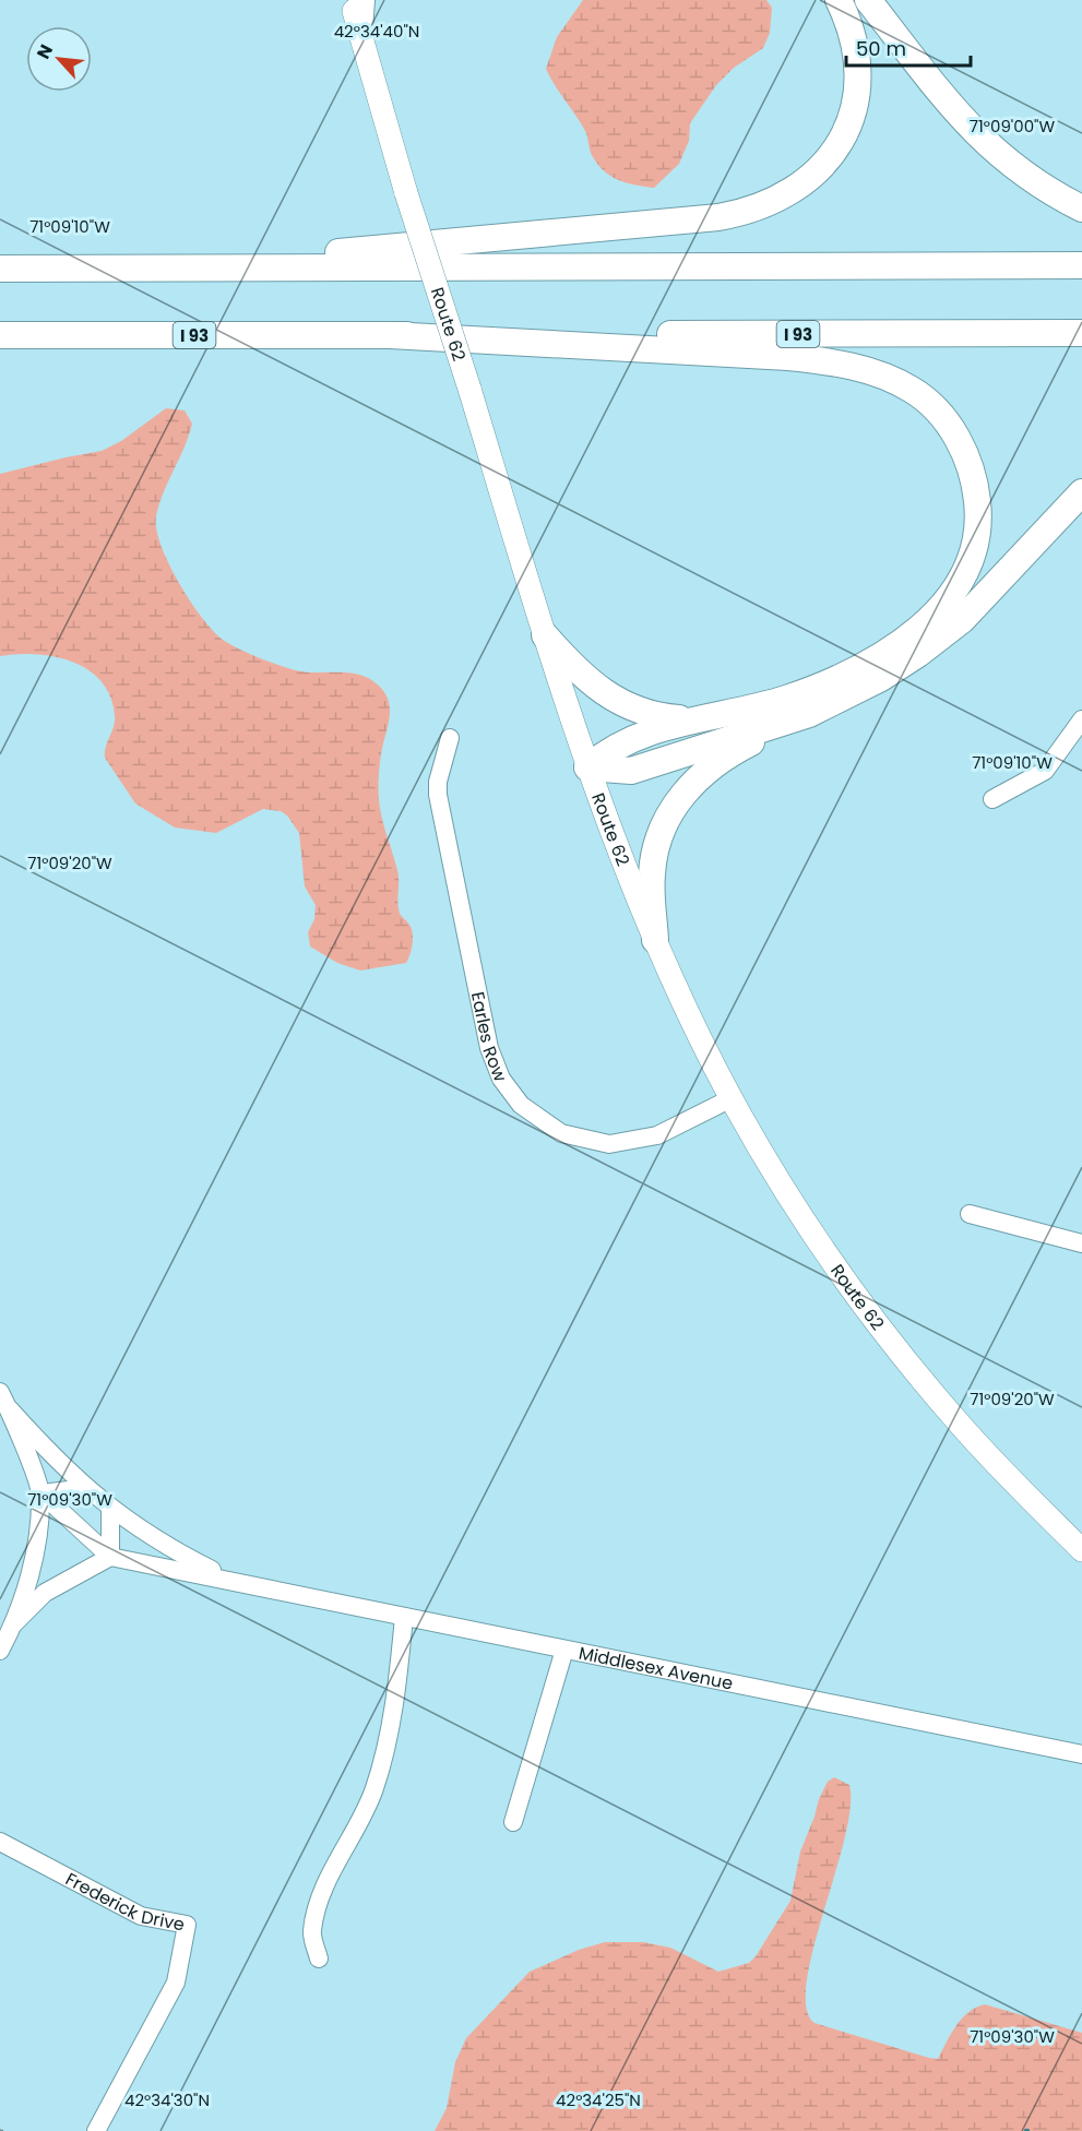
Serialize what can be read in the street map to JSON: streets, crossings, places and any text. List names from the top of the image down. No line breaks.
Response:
{"streets":{"highway":["I 93"],"main road":["Route 62"],"street":["Earles Row","Middlesex Avenue","Frederick Drive"]},"crossings":[["Route 62","Earles Row"]],"scale_bar":"50 m","north":"top left","coordinates":["42°34'40\"N","71°09'00\"W","71°09'10\"W","71°09'20\"W","71°09'30\"W","42°34'30\"N","42°34'25\"N"]}
